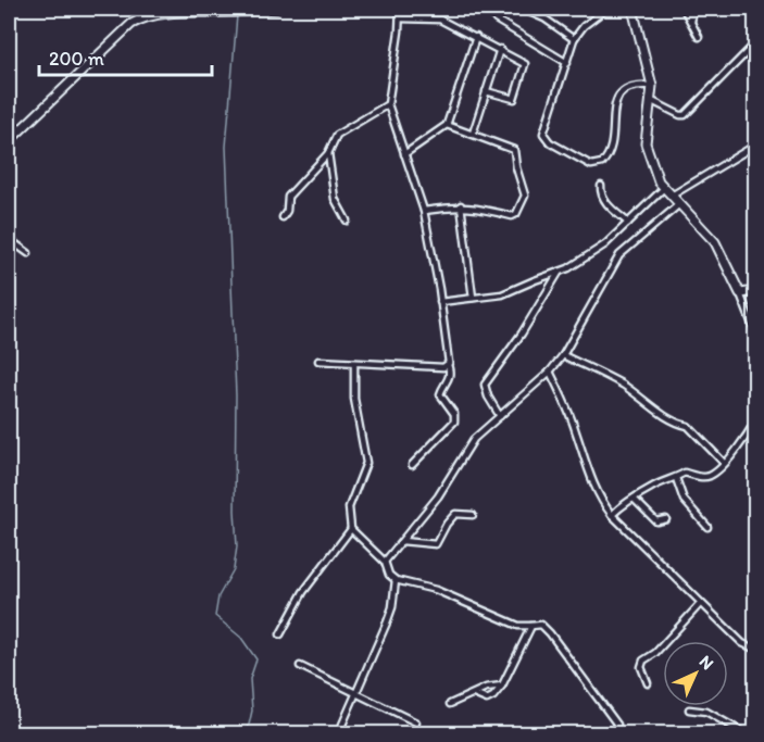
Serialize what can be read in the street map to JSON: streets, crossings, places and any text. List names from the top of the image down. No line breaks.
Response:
{"scale_bar":"200 m","north":"top right"}
